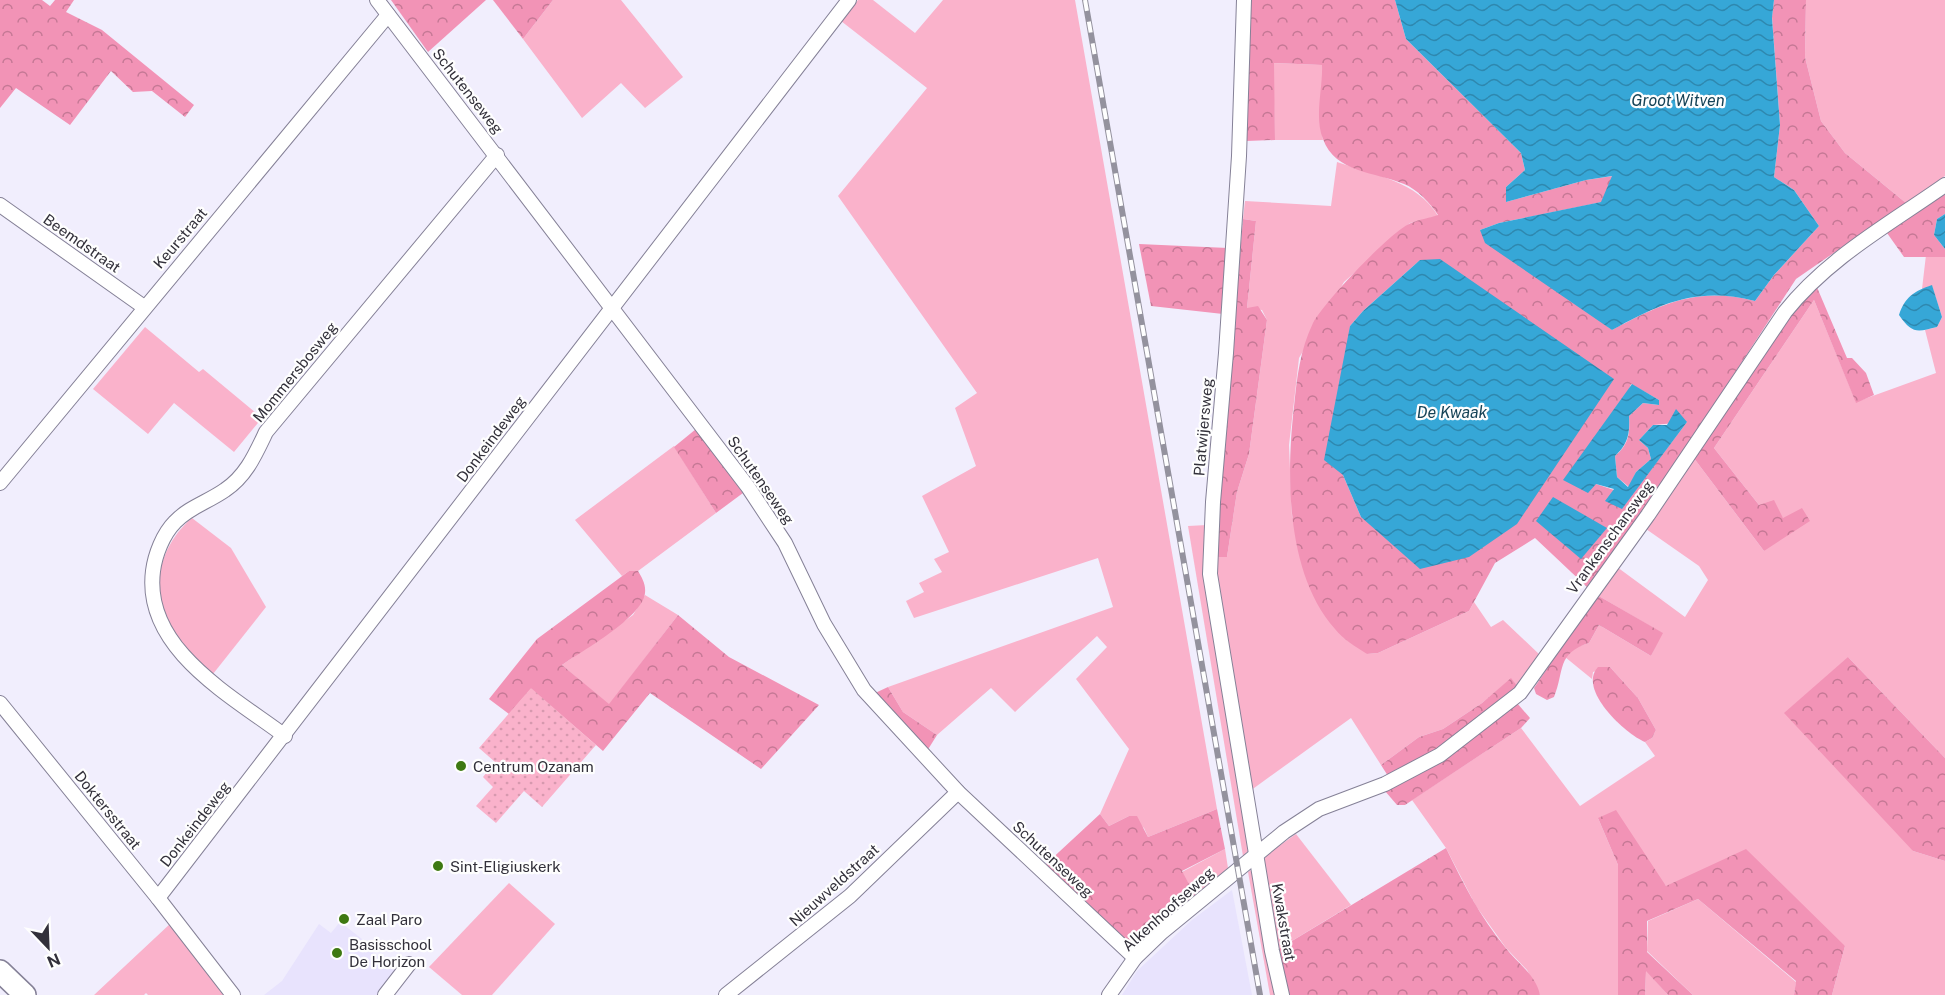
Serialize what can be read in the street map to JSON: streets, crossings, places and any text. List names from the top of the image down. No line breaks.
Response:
{"streets":{"street":["Schutenseweg","Keurstraat","Beemdstraat","Mommersbosweg","Platwijersweg","Donkeindeweg","Vrankenschansweg","Doktersstraat","Nieuwveldstraat","Alkenhoofseweg","Kwakstraat"]},"crossings":[["Schutenseweg","Keurstraat"],["Schutenseweg","Mommersbosweg"],["Schutenseweg","Donkeindeweg"],["Schutenseweg","Nieuwveldstraat"],["Schutenseweg","Alkenhoofseweg"],["Keurstraat","Beemdstraat"],["Mommersbosweg","Donkeindeweg"],["Platwijersweg","Vrankenschansweg"],["Platwijersweg","Alkenhoofseweg"],["Platwijersweg","Kwakstraat"],["Donkeindeweg","Doktersstraat"],["Vrankenschansweg","Alkenhoofseweg"],["Vrankenschansweg","Kwakstraat"],["Alkenhoofseweg","Kwakstraat"]],"water":["Groot Witven","De Kwaak"],"places":["Centrum Ozanam","Sint-Eligiuskerk","Zaal Paro","Basisschool De Horizon"],"north":"bottom right"}
